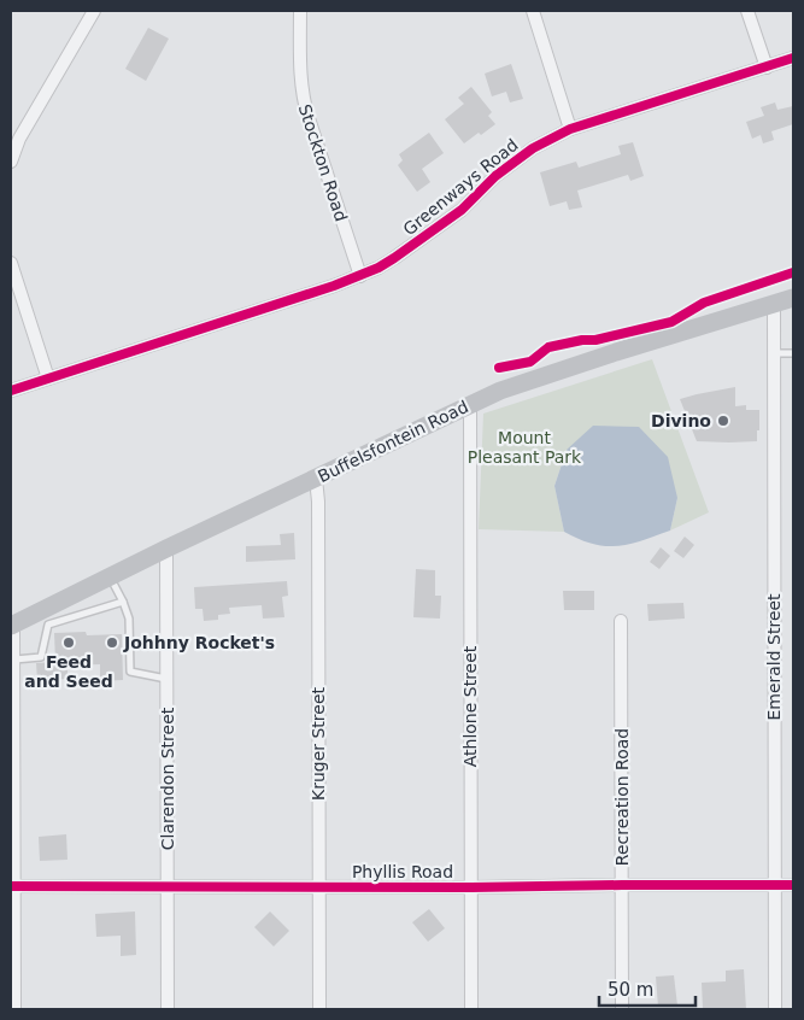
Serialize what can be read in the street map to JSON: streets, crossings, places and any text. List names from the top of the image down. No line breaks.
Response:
{"streets":{"main road":["Buffelsfontein Road"],"street":["Stockton Road","Greenways Road","Emerald Street","Athlone Street","Kruger Street","Clarendon Street","Recreation Road","Phyllis Road"]},"crossings":[["Stockton Road","Greenways Road"],["Buffelsfontein Road","Emerald Street"],["Buffelsfontein Road","Athlone Street"],["Buffelsfontein Road","Kruger Street"],["Buffelsfontein Road","Clarendon Street"],["Emerald Street","Phyllis Road"],["Athlone Street","Phyllis Road"],["Kruger Street","Phyllis Road"],["Clarendon Street","Phyllis Road"],["Recreation Road","Phyllis Road"]],"parks":["Mount Pleasant Park"],"places":["Divino","Feed and Seed","Johhny Rocket's"],"scale_bar":"50 m"}
